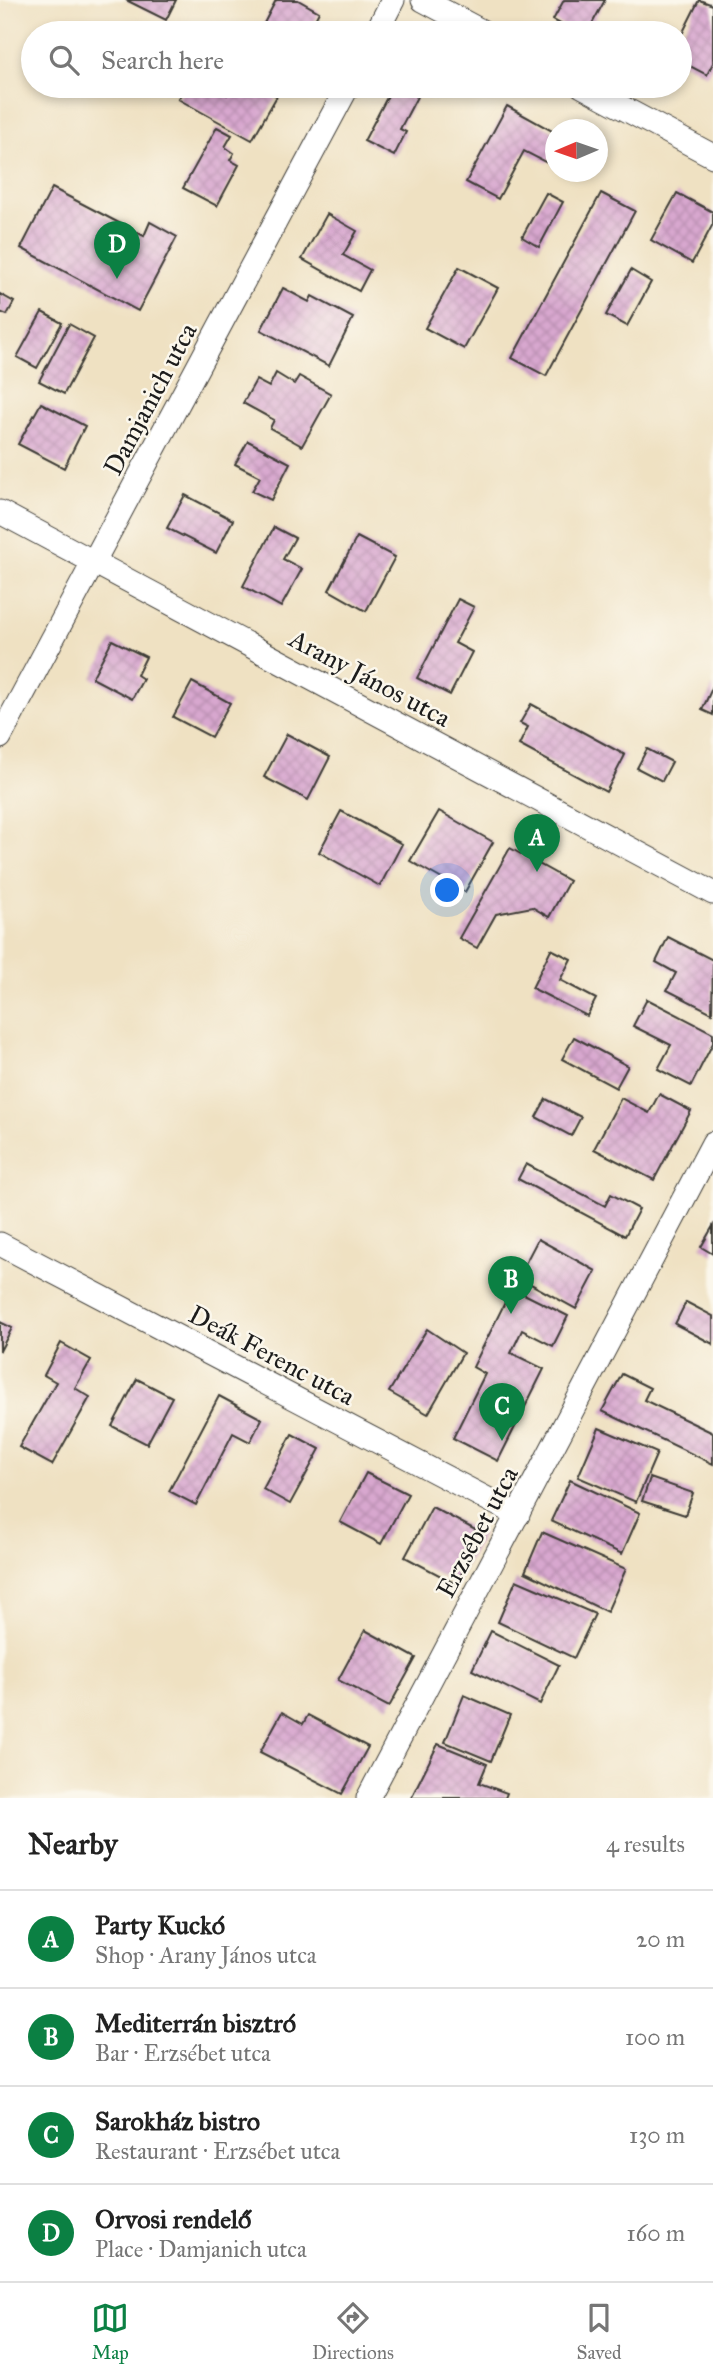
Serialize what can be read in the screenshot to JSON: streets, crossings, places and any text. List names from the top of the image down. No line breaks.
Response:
{"streets":{"street":["Damjanich utca","Arany János utca","Deák Ferenc utca","Erzsébet utca"]},"crossings":[["Damjanich utca","Arany János utca"],["Deák Ferenc utca","Erzsébet utca"]],"north":"left","page":{"search":"Search here","pins":["D","A","B","C"],"heading":["Nearby","4 results"],"list":[{"mark":"A","name":"Party Kuckó","note":"Shop · Arany János utca","value":"20 m"},{"mark":"B","name":"Mediterrán bisztró","note":"Bar · Erzsébet utca","value":"100 m"},{"mark":"C","name":"Sarokház bistro","note":"Restaurant · Erzsébet utca","value":"130 m"},{"mark":"D","name":"Orvosi rendelő","note":"Place · Damjanich utca","value":"160 m"}],"nav":["Map","Directions","Saved"]}}
